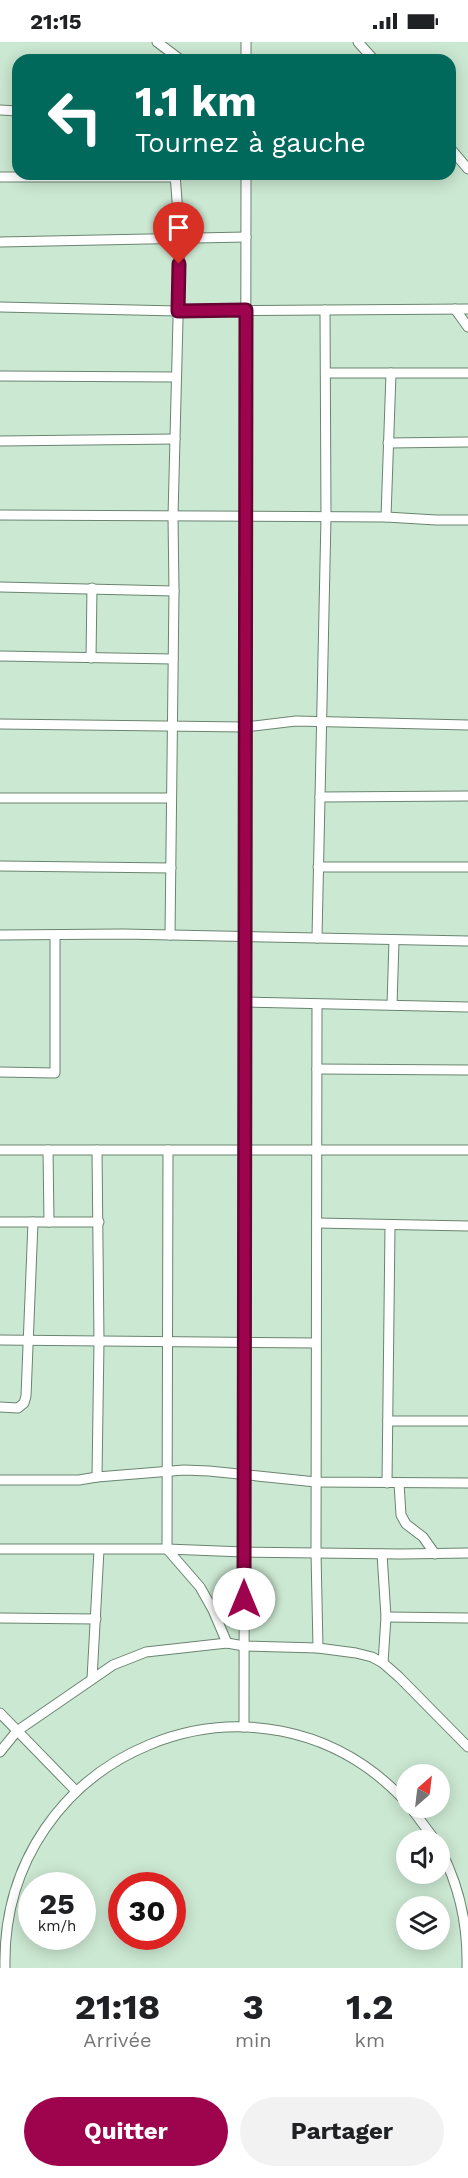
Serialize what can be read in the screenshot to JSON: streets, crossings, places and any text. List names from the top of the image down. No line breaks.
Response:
{"north":"top right","page":{"status":"21:15","turn":["1.1 km","Tournez à gauche"],"speed":"25 km/h","limit":"30","eta":["21:18","Arrivée","3","min","1.2","km"],"buttons":["Quitter","Partager"]}}
